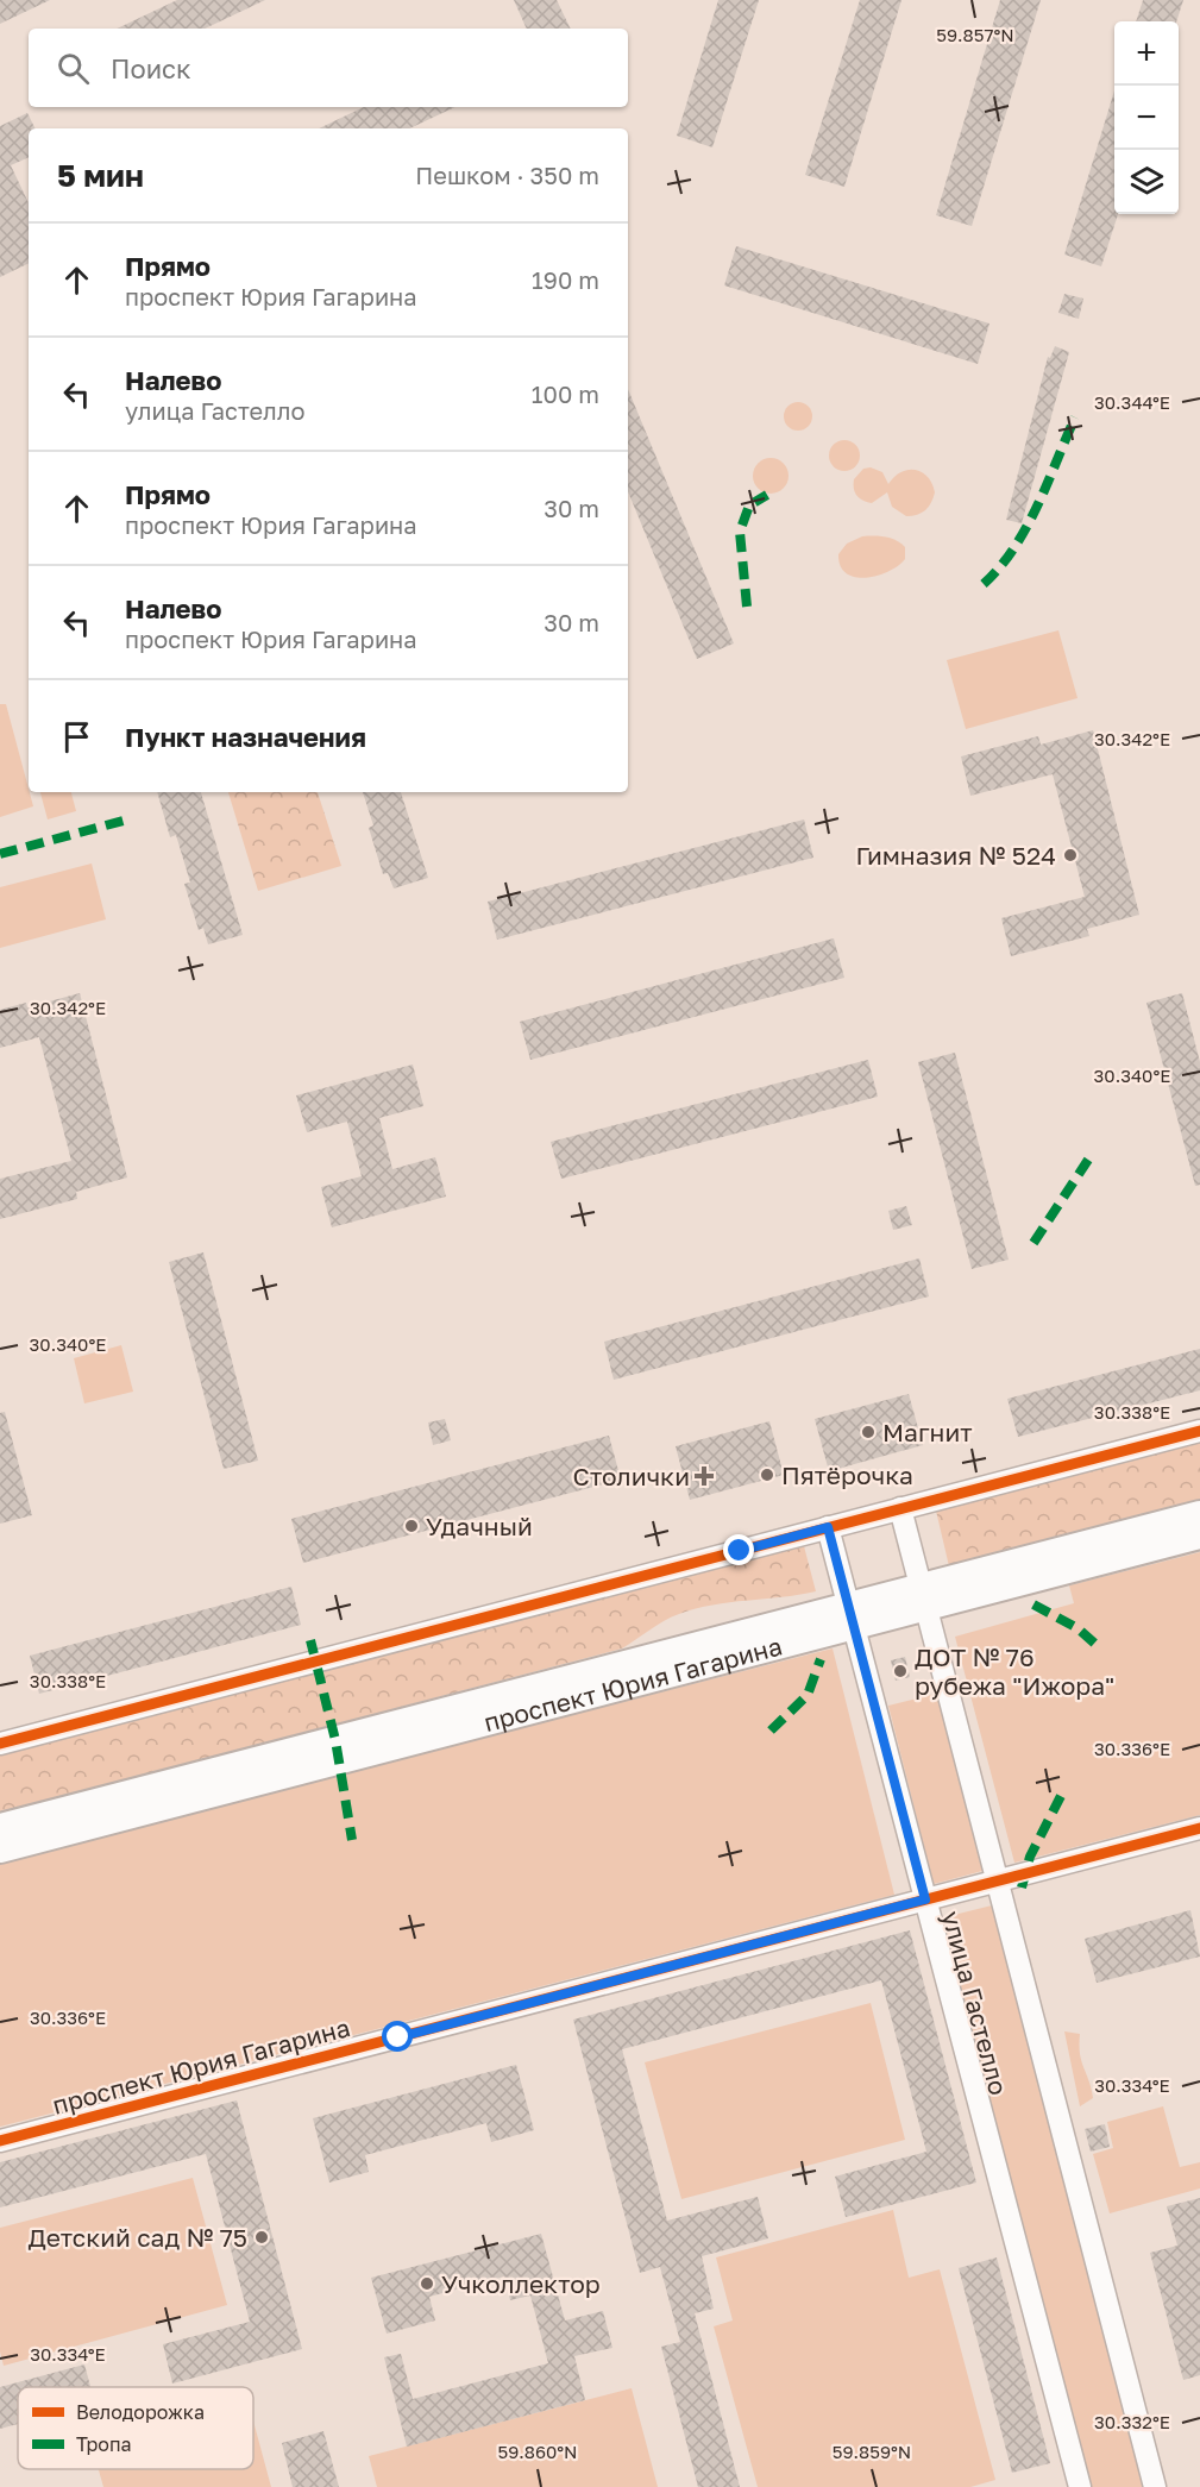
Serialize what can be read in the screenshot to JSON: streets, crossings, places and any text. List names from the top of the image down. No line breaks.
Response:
{"streets":{"main road":["проспект Юрия Гагарина"],"street":["улица Гастелло"]},"crossings":[["проспект Юрия Гагарина","улица Гастелло"]],"places":{"other":["Гимназия № 524","Магнит","Пятёрочка","Удачный","ДОТ № 76 рубежа \"Ижора\"","Детский сад № 75","Учколлектор"],"health":["Столички"]},"legend":["Велодорожка","Тропа"],"page":{"map_buttons":["+","−"],"search":"Поиск","heading":["5 мин","Пешком · 350 m"],"list":[["Прямо","проспект Юрия Гагарина","190 m"],["Налево","улица Гастелло","100 m"],["Прямо","проспект Юрия Гагарина","30 m"],["Налево","проспект Юрия Гагарина","30 m"],"Пункт назначения"]},"coordinates":["59.857°N","30.344°E","30.342°E","30.340°E","30.338°E","30.336°E","30.334°E","30.332°E","59.860°N","59.859°N"]}
